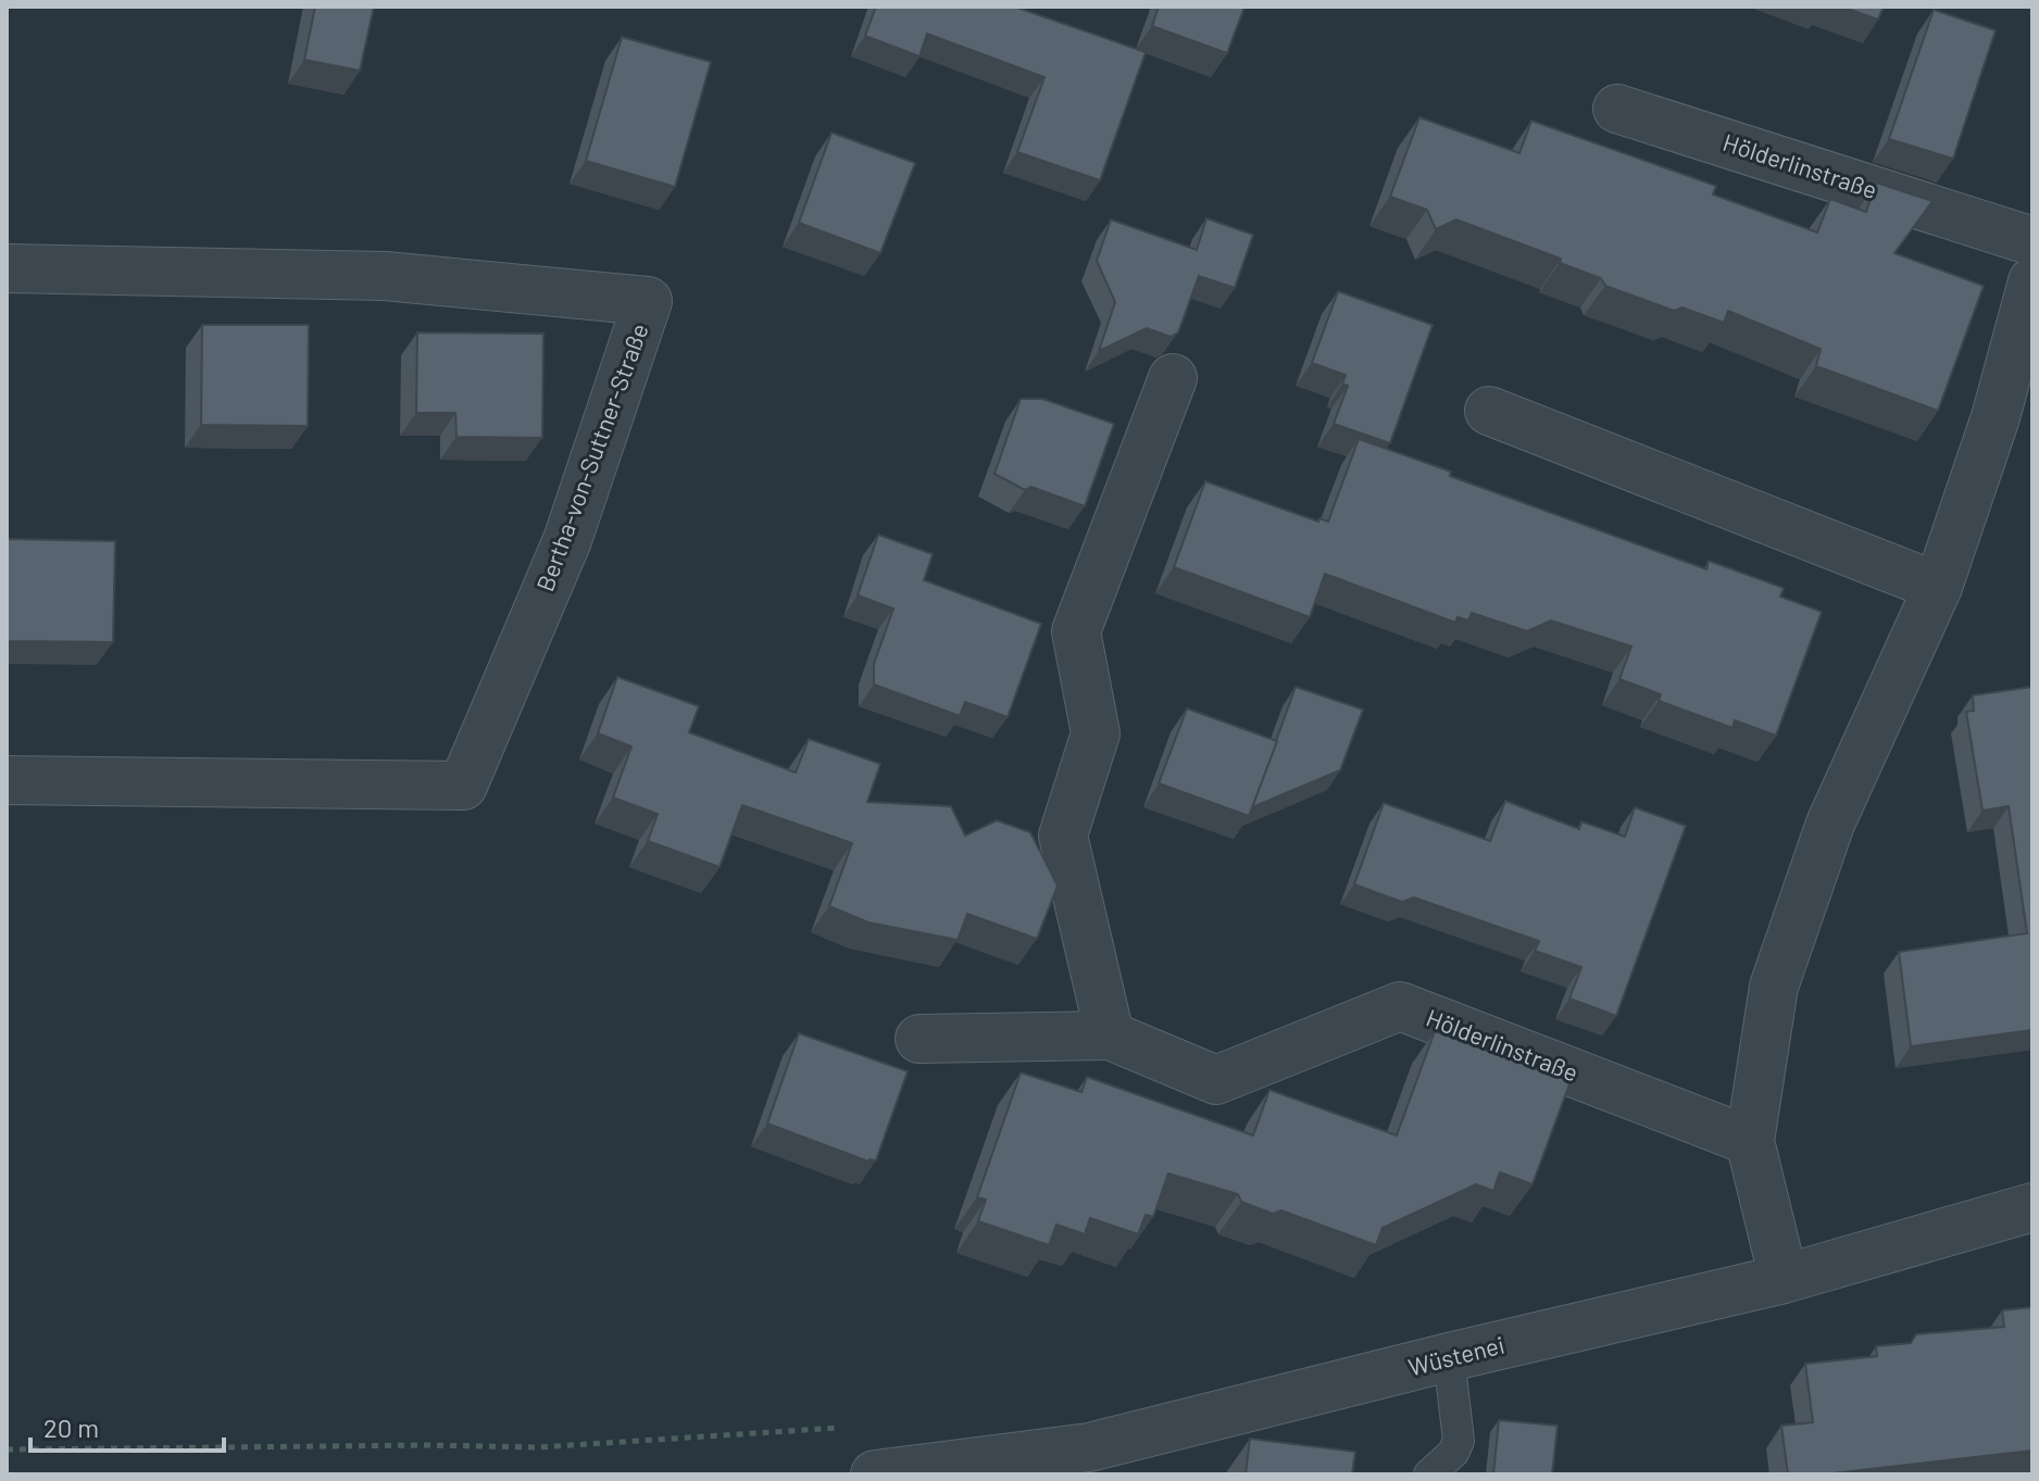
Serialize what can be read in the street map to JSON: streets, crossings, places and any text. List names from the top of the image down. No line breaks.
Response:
{"streets":{"street":["Hölderlinstraße","Bertha-von-Suttner-Straße","Wüstenei"]},"scale_bar":"20 m"}
